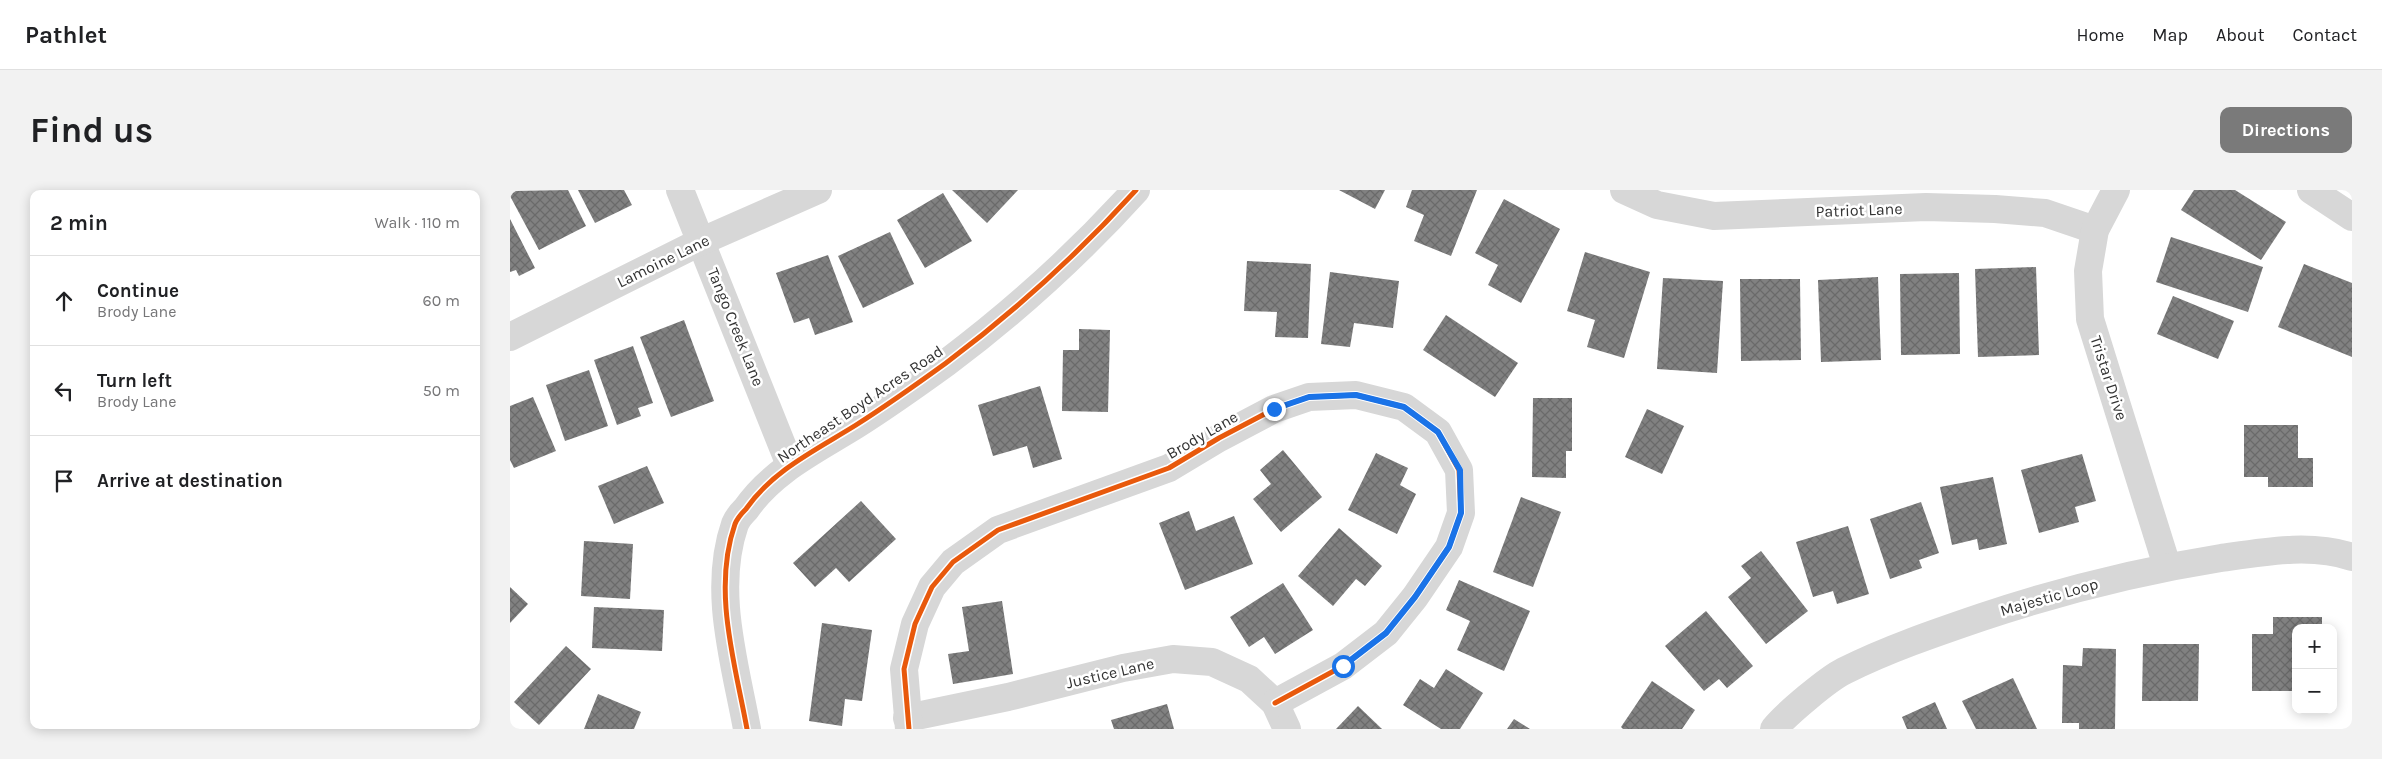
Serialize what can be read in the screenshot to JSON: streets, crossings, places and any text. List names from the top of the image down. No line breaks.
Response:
{"streets":{"street":["Patriot Lane","Lamoine Lane","Tango Creek Lane","Tristar Drive","Northeast Boyd Acres Road","Brody Lane","Majestic Loop","Justice Lane"]},"crossings":[["Patriot Lane","Tristar Drive"],["Lamoine Lane","Tango Creek Lane"],["Tango Creek Lane","Northeast Boyd Acres Road"],["Tristar Drive","Majestic Loop"],["Brody Lane","Justice Lane"]],"page":{"header":"Pathlet","nav":["Home","Map","About","Contact"],"buttons":"Directions","title":"Find us","heading":["2 min","Walk · 110 m"],"list":[["Continue","Brody Lane","60 m"],["Turn left","Brody Lane","50 m"],"Arrive at destination"],"map_buttons":["+","−"]}}
